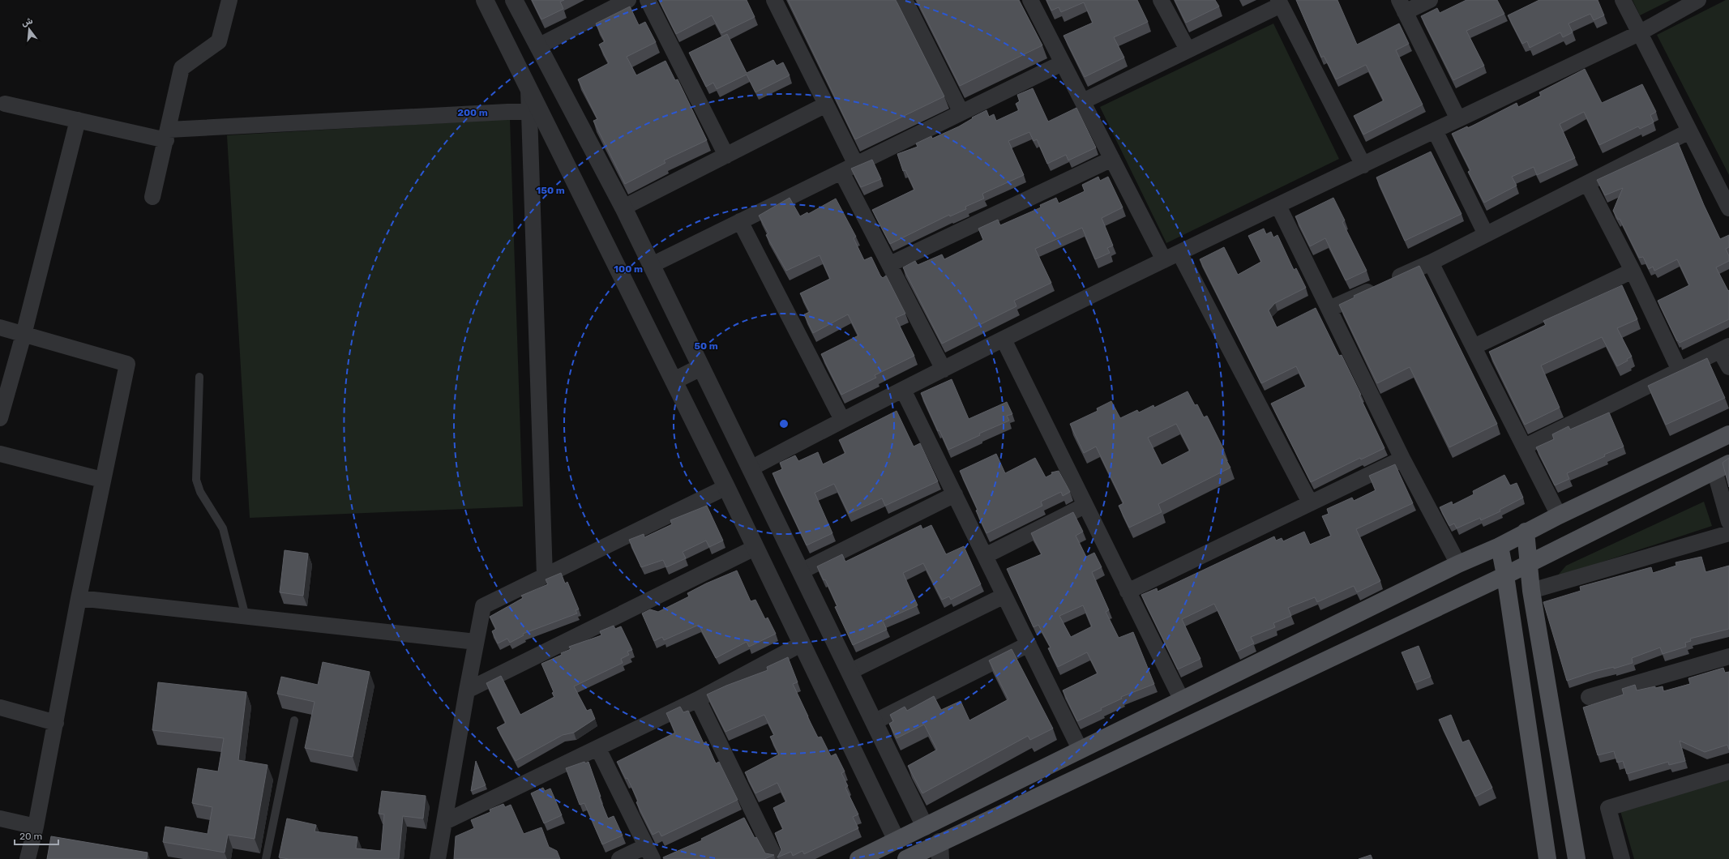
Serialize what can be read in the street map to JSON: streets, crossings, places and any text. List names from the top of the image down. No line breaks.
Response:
{"scale_bar":"20 m","north":"top","rings":["200 m","150 m","100 m","50 m"]}
